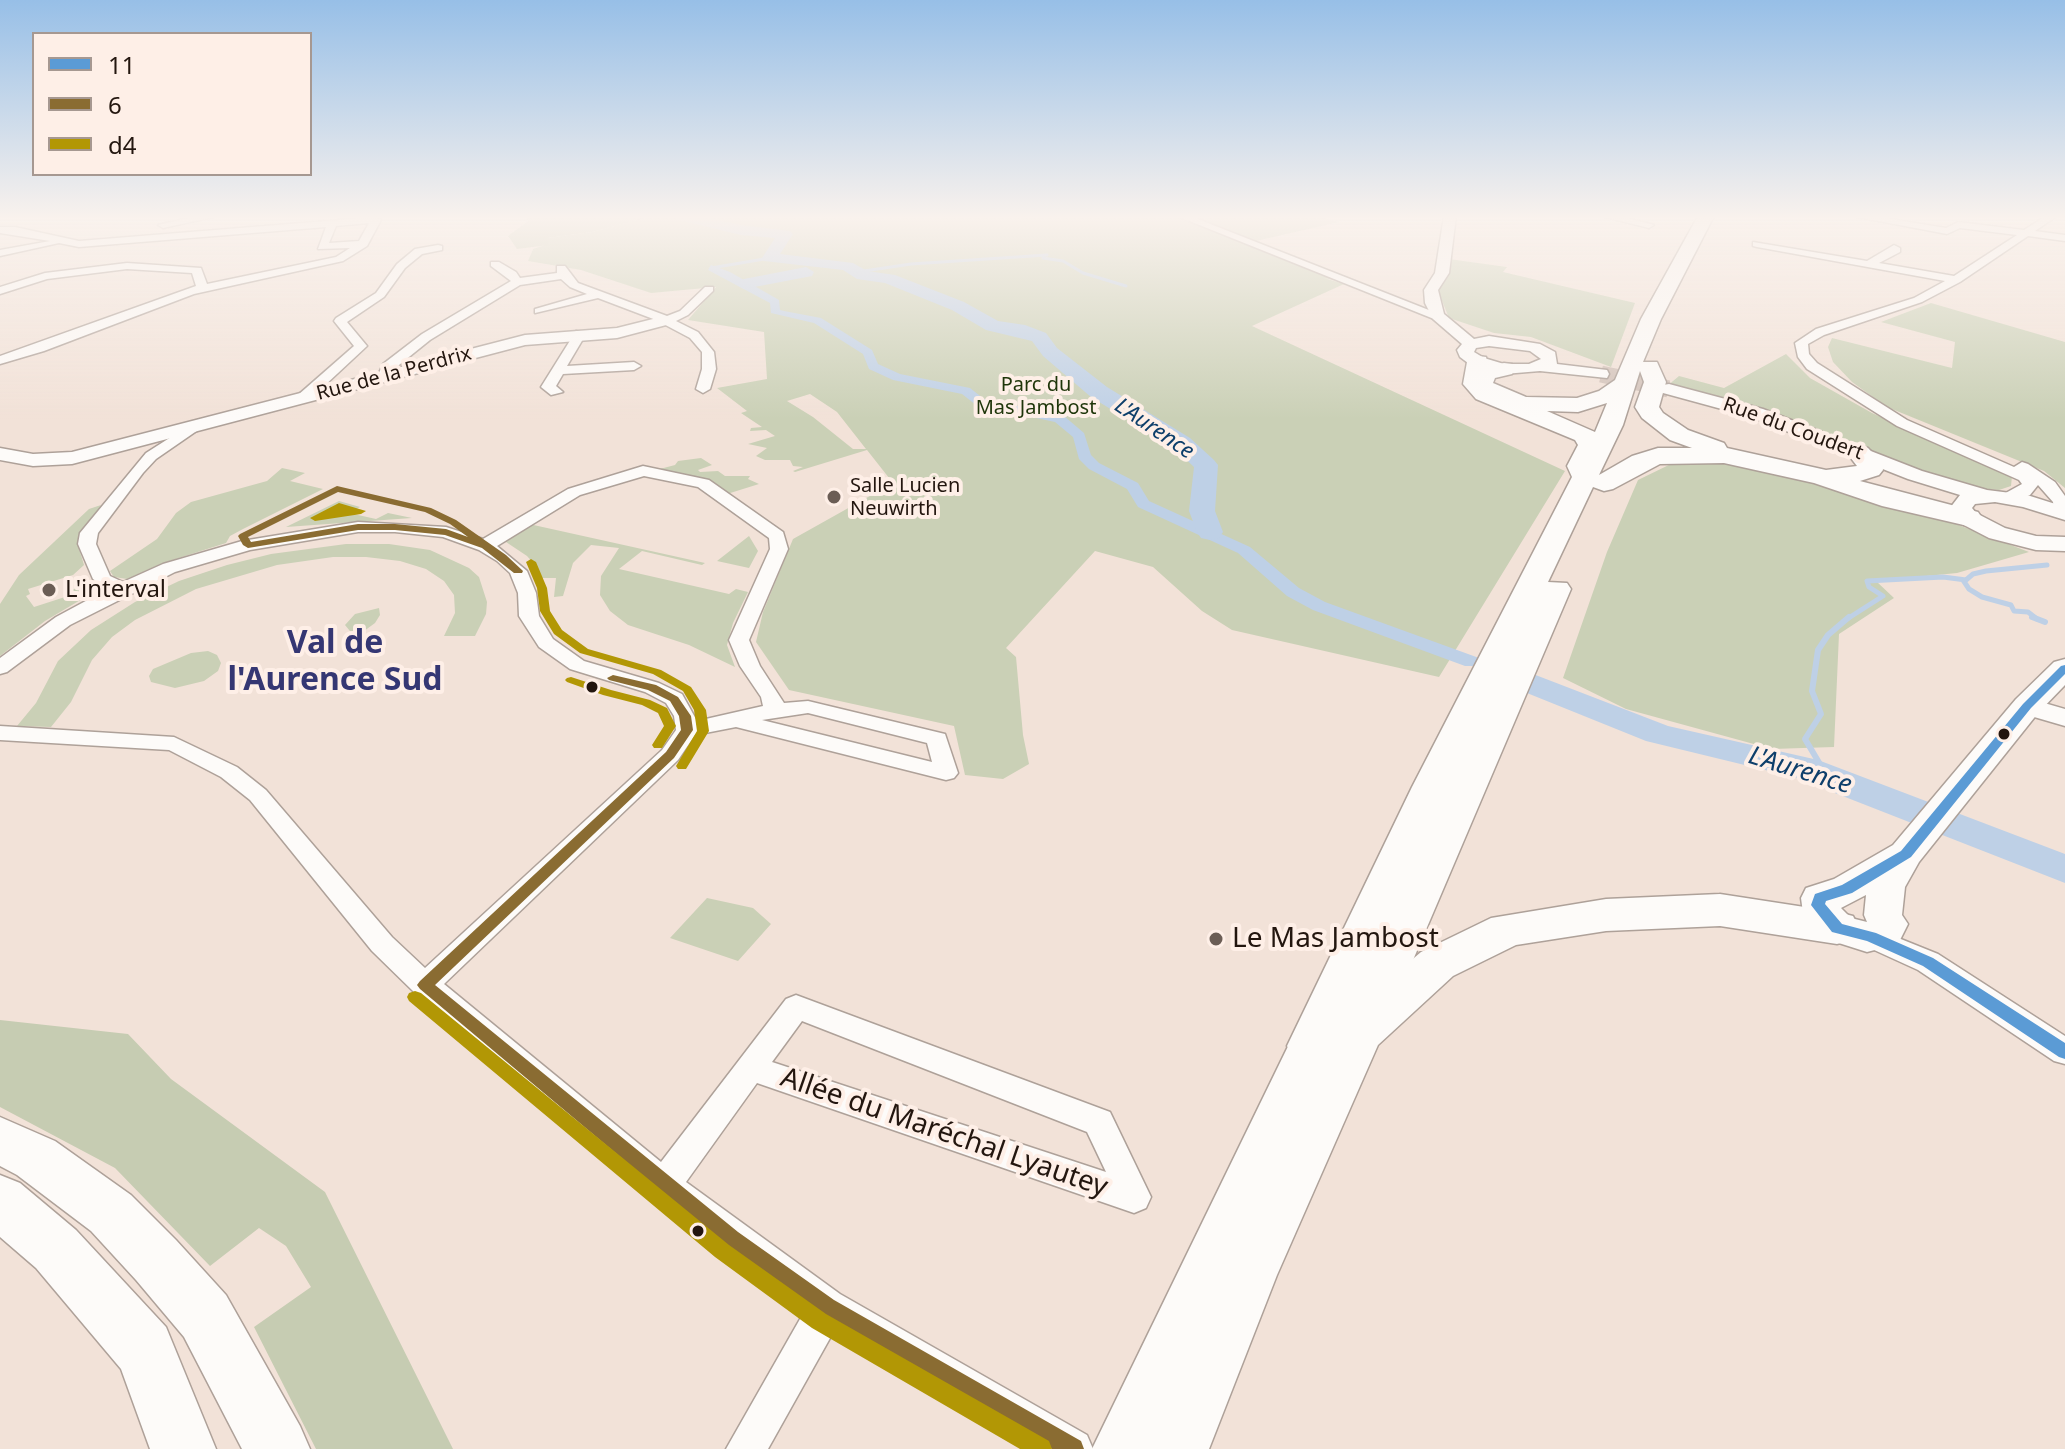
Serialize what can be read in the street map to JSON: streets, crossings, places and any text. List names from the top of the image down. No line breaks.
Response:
{"streets":{"street":["Rue de la Perdrix","Rue du Coudert","Allée du Maréchal Lyautey"]},"districts":["Val de l'Aurence Sud"],"water":["L'Aurence"],"parks":["Parc du Mas Jambost"],"places":["Salle Lucien Neuwirth","L'interval","Le Mas Jambost"],"lines":["transit line 6","transit line d4","transit line 11"],"legend":["11","6","d4"]}
